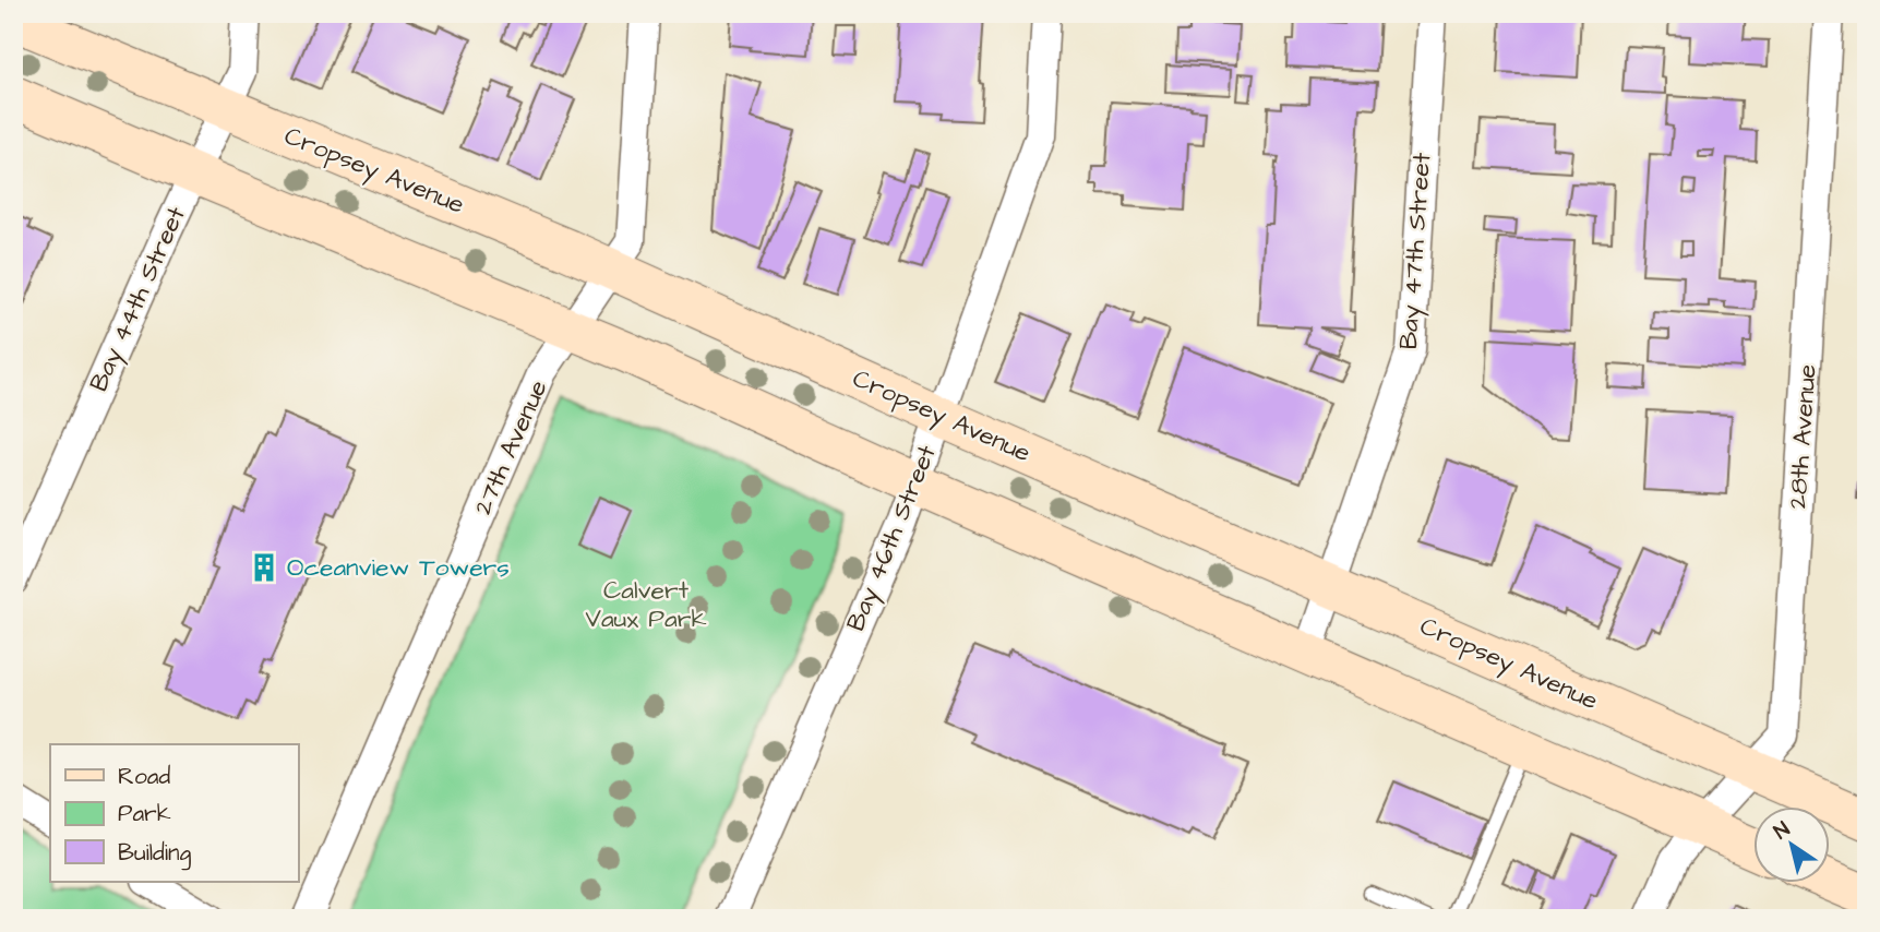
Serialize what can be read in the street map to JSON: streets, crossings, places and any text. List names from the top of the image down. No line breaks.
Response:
{"streets":{"main road":["Cropsey Avenue"],"street":["Bay 47th Street","Bay 44th Street","28th Avenue","27th Avenue","Bay 46th Street"]},"crossings":[["Cropsey Avenue","Bay 47th Street"],["Cropsey Avenue","Bay 44th Street"],["Cropsey Avenue","28th Avenue"],["Cropsey Avenue","27th Avenue"],["Cropsey Avenue","Bay 46th Street"]],"parks":["Calvert Vaux Park"],"places":{"building":["Oceanview Towers"]},"legend":["Road","Park","Building"],"north":"top left"}
